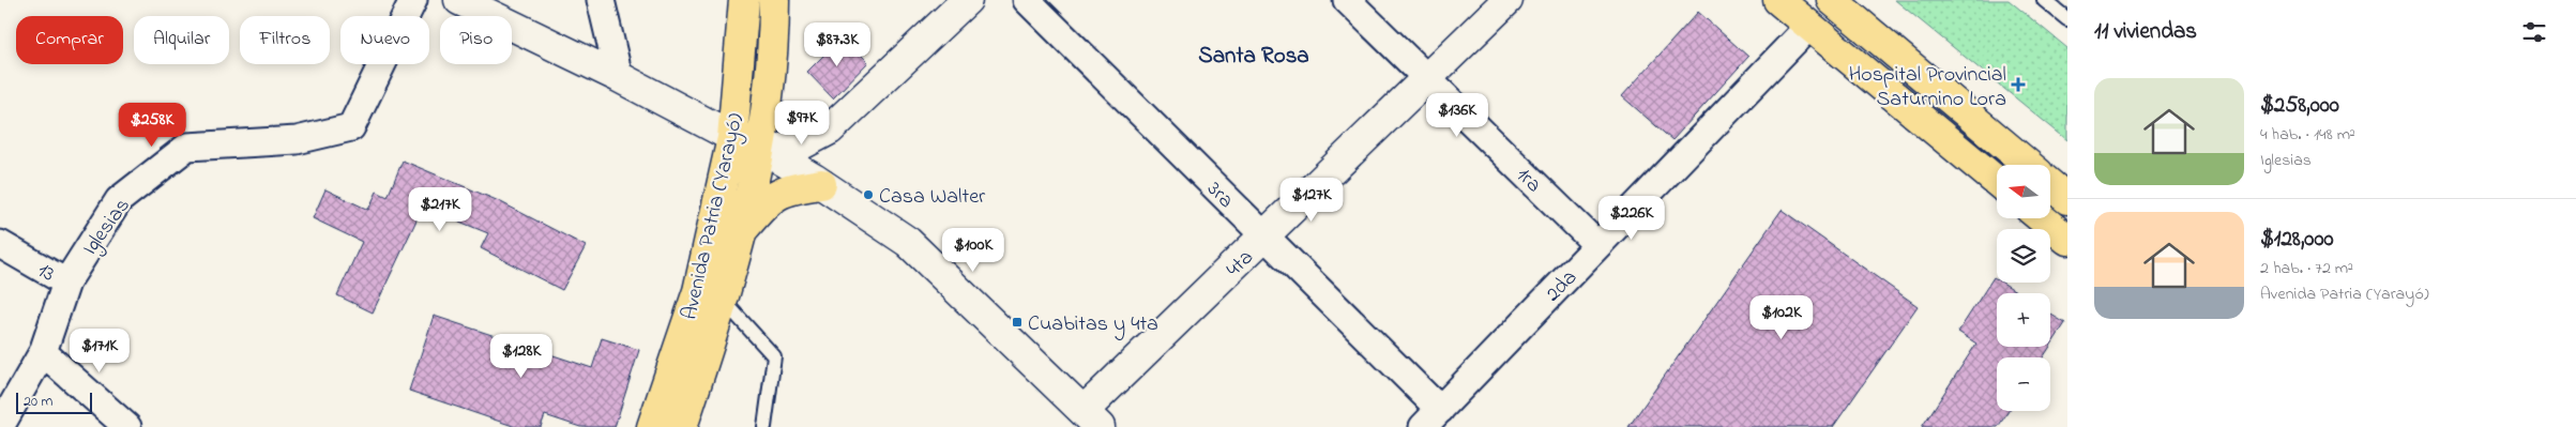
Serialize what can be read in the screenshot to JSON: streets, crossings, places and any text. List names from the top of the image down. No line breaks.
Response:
{"streets":{"main road":["Avenida Patria (Yarayó)"],"street":["1ra","3ra","Iglesias","4ta","13","2da"]},"crossings":[["1ra","4ta"],["1ra","2da"],["3ra","4ta"],["3ra","2da"],["Iglesias","13"]],"districts":["Santa Rosa"],"places":{"health":["Hospital Provincial Saturnino Lora"],"other":["Casa Walter"],"transit":["Cuabitas y 4ta"]},"scale_bar":"20 m","north":"left","page":{"heading":"11 viviendas","chip":["Comprar","Alquilar","Filtros","Nuevo","Piso"],"price":["$87.3K","$136K","$97K","$258K","$127K","$217K","$226K","$100K","$102K","$171K","$128K"],"list":[{"name":"$258,000","note":"4 hab. · 148 m² · Iglesias"},{"name":"$128,000","note":"2 hab. · 72 m² · Avenida Patria (Yarayó)"}],"map_buttons":["+","−"],"scale":"20 m"}}
